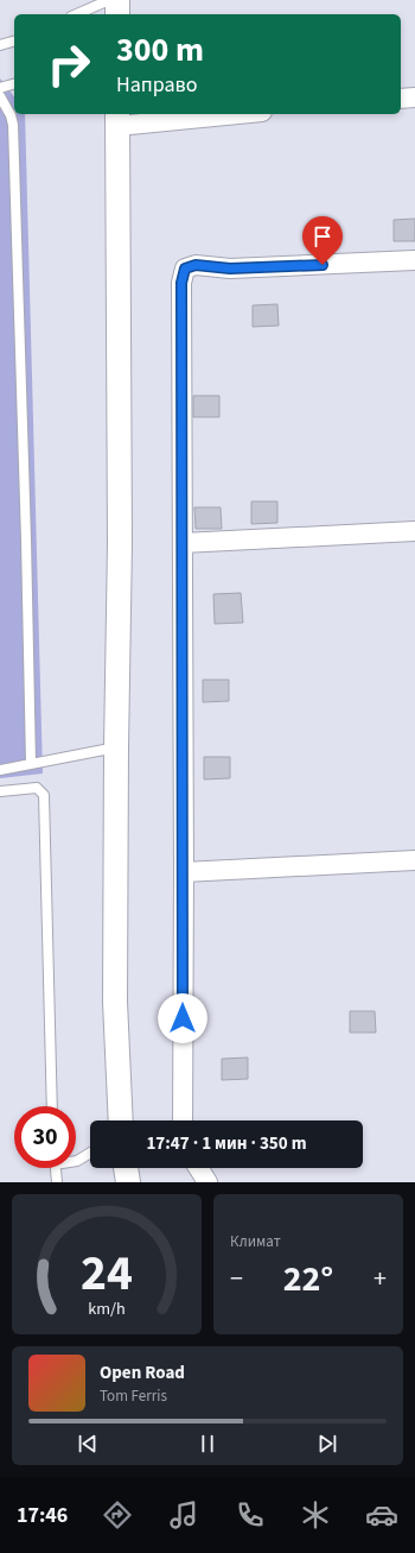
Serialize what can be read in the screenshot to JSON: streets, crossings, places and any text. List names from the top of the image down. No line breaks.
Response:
{"page":{"turn":["300 m","Направо"],"limit":"30","trip":"17:47 · 1 мин · 350 m","tile":"Климат","heat":["−","22°","+"],"song":["Open Road","Tom Ferris"],"tabs":"17:46","gauge":["24","km/h"]}}
